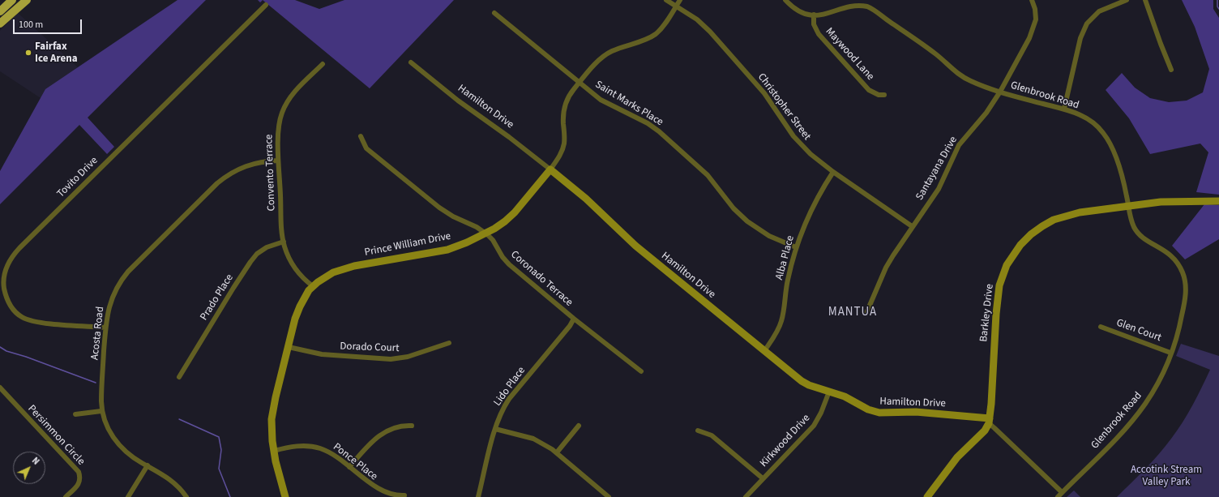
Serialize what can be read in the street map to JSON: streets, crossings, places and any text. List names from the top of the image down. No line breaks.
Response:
{"streets":{"street":["Maywood Lane","Glenbrook Road","Saint Marks Place","Hamilton Drive","Christopher Street","Santayana Drive","Convento Terrace","Tovito Drive","Prince William Drive","Alba Place","Coronado Terrace","Prado Place","Barkley Drive","Glen Court","Acosta Road","Dorado Court","Lido Place","Persimmon Circle","Kirkwood Drive","Ponce Place"]},"crossings":[["Maywood Lane","Glenbrook Road"],["Glenbrook Road","Santayana Drive"],["Glenbrook Road","Barkley Drive"],["Glenbrook Road","Glen Court"],["Saint Marks Place","Prince William Drive"],["Saint Marks Place","Alba Place"],["Hamilton Drive","Prince William Drive"],["Hamilton Drive","Alba Place"],["Hamilton Drive","Barkley Drive"],["Hamilton Drive","Kirkwood Drive"],["Christopher Street","Santayana Drive"],["Christopher Street","Prince William Drive"],["Christopher Street","Alba Place"],["Convento Terrace","Prince William Drive"],["Convento Terrace","Prado Place"],["Convento Terrace","Acosta Road"],["Tovito Drive","Acosta Road"],["Prince William Drive","Coronado Terrace"],["Prince William Drive","Dorado Court"],["Prince William Drive","Ponce Place"],["Coronado Terrace","Lido Place"]],"districts":["MANTUA"],"parks":["Accotink Stream Valley Park"],"places":["Fairfax Ice Arena"],"scale_bar":"100 m","north":"top right"}
